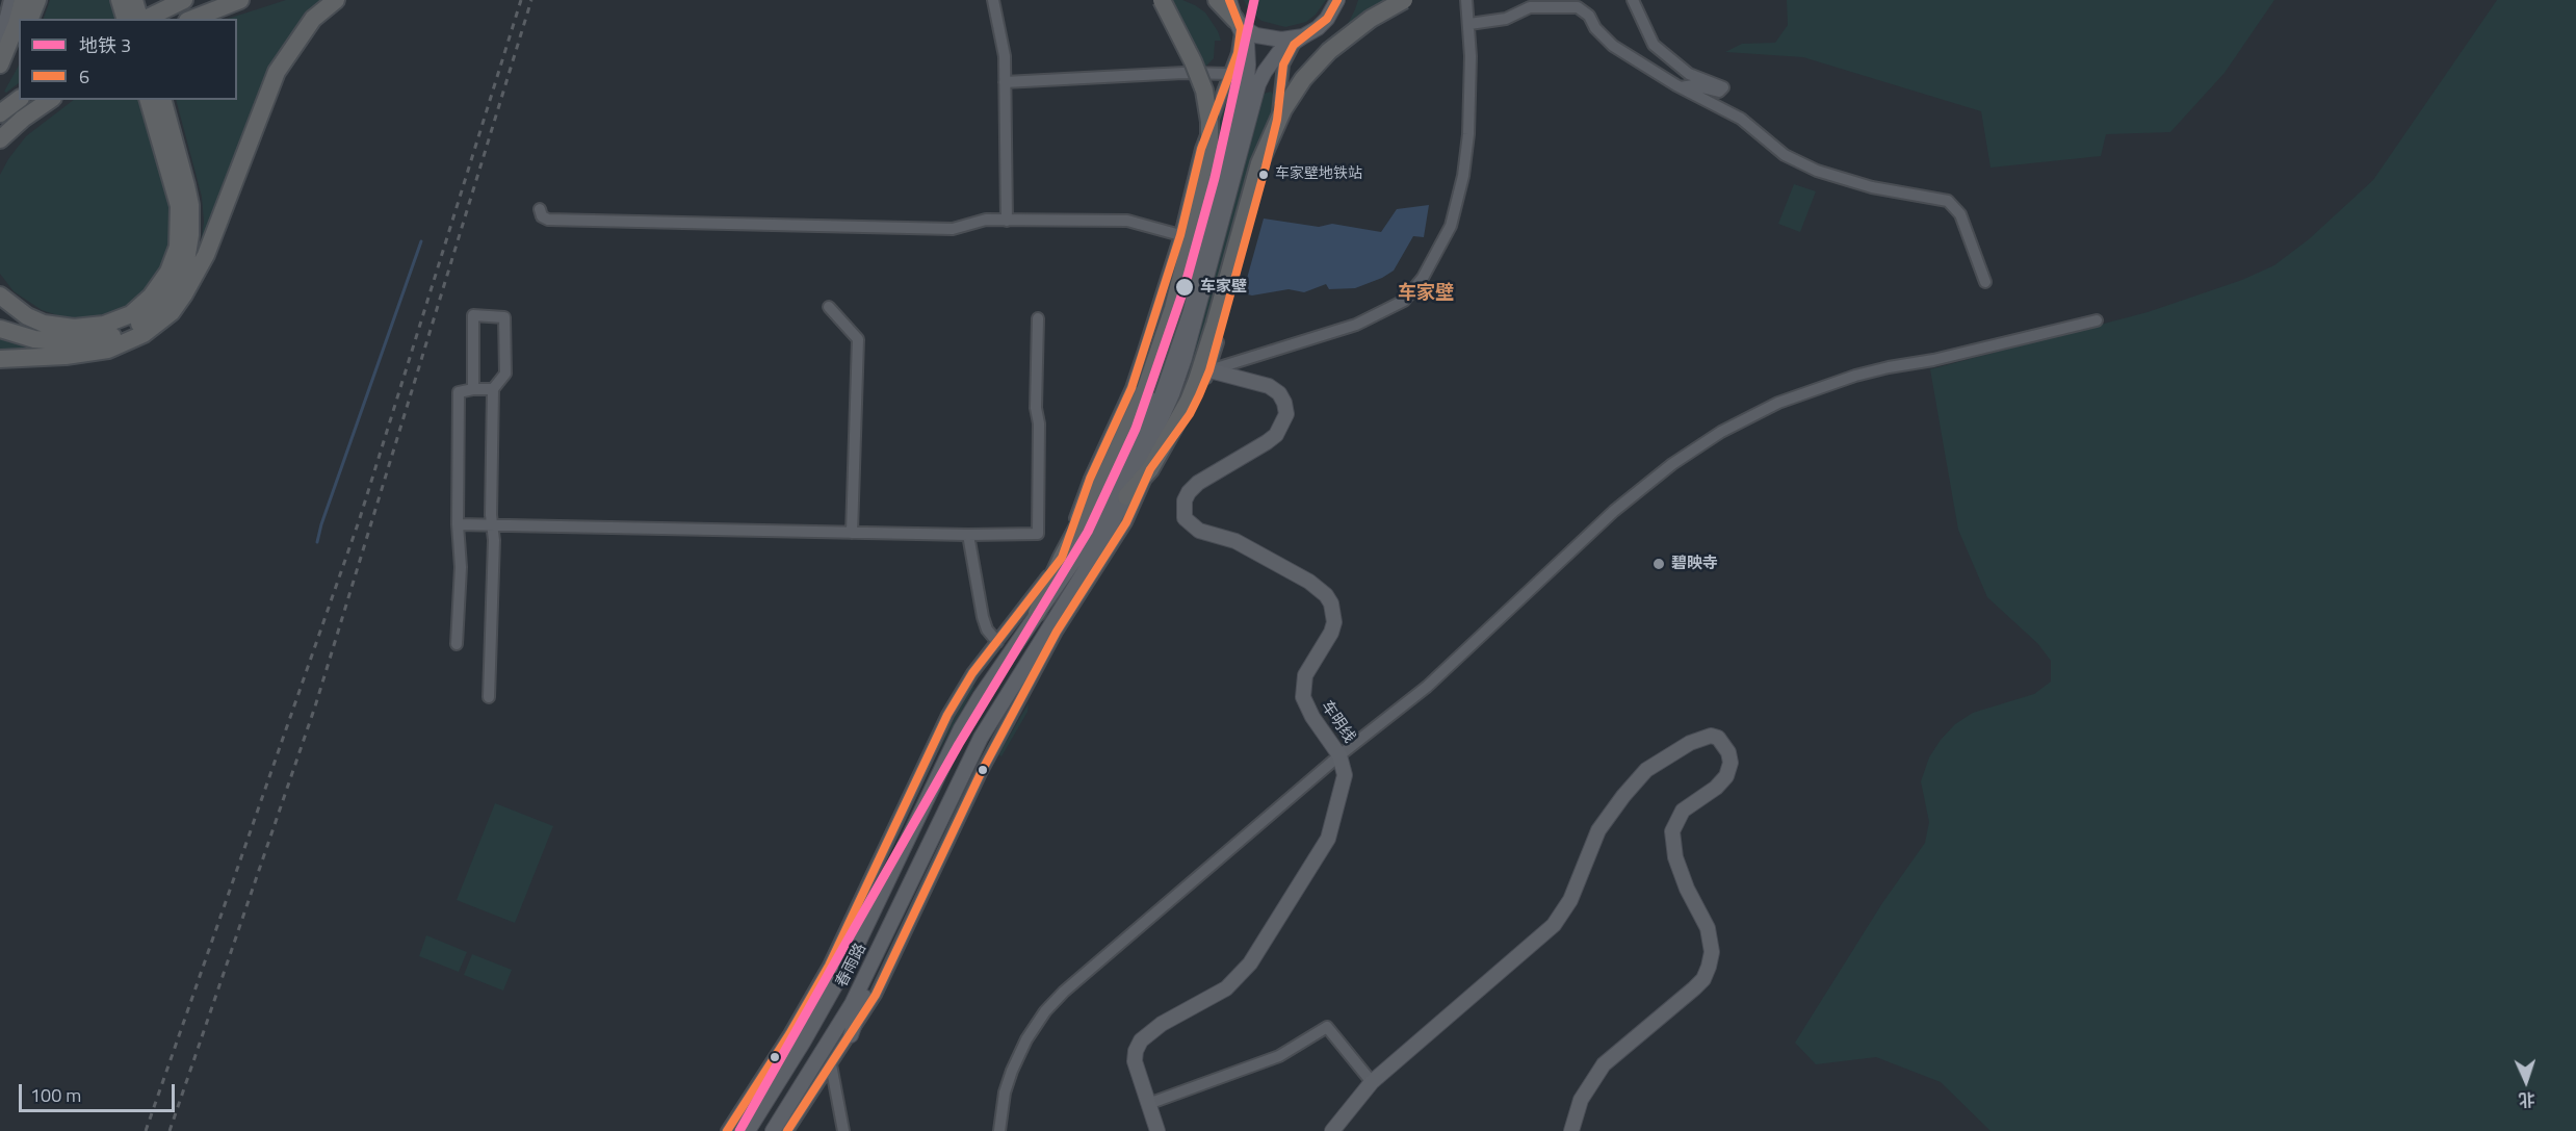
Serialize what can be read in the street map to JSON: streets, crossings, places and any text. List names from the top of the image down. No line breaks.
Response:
{"streets":{"main road":["车明线","春雨路"]},"districts":["车家壁"],"places":["车家壁地铁站","车家壁","碧映寺"],"lines":["metro line 3","transit line 6"],"legend":["地铁 3","6"],"scale_bar":"100 m","north":"bottom"}
